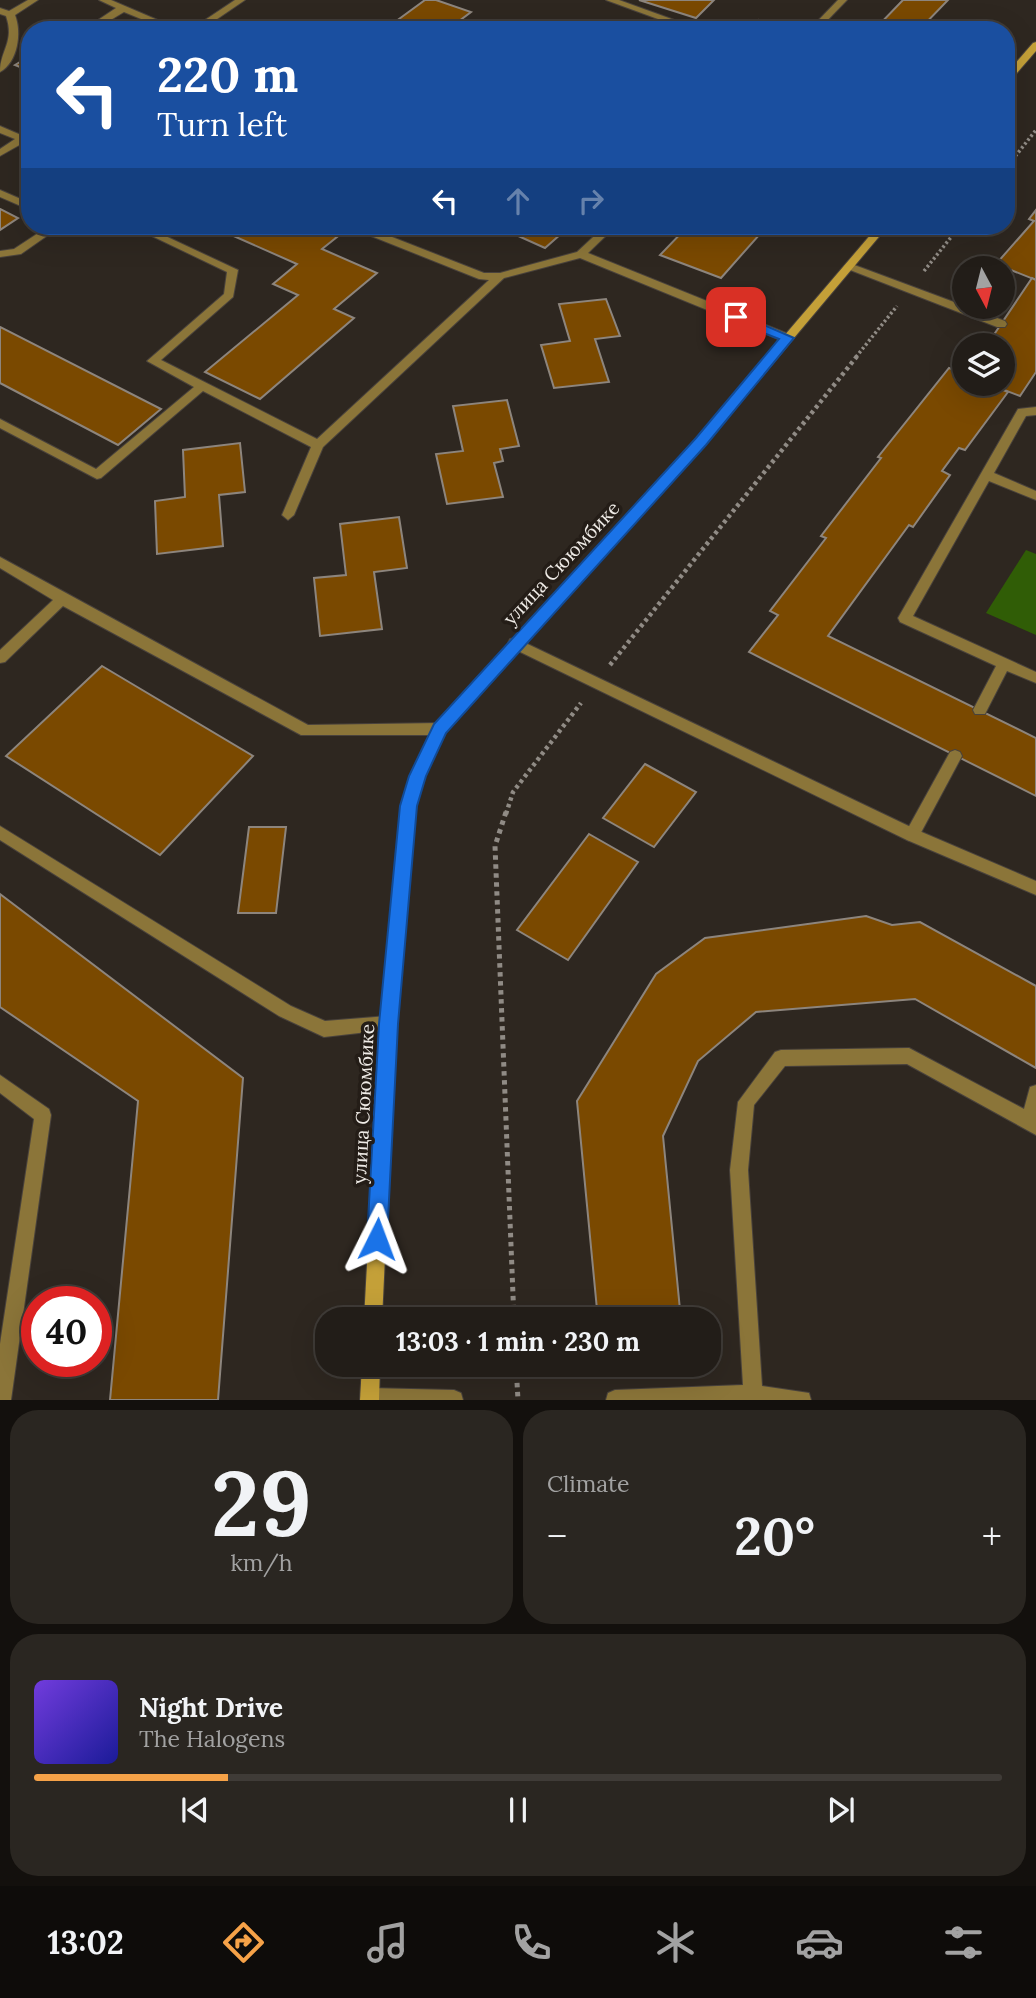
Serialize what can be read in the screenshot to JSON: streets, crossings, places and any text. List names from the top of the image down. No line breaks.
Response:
{"streets":{"street":["улица Сююмбике"]},"north":"bottom","page":{"turn":["220 m","Turn left"],"limit":"40","trip":"13:03 · 1 min · 230 m","tile":[["29","km/h"],"Climate"],"heat":["−","20°","+"],"song":["Night Drive","The Halogens"],"tabs":"13:02"}}
